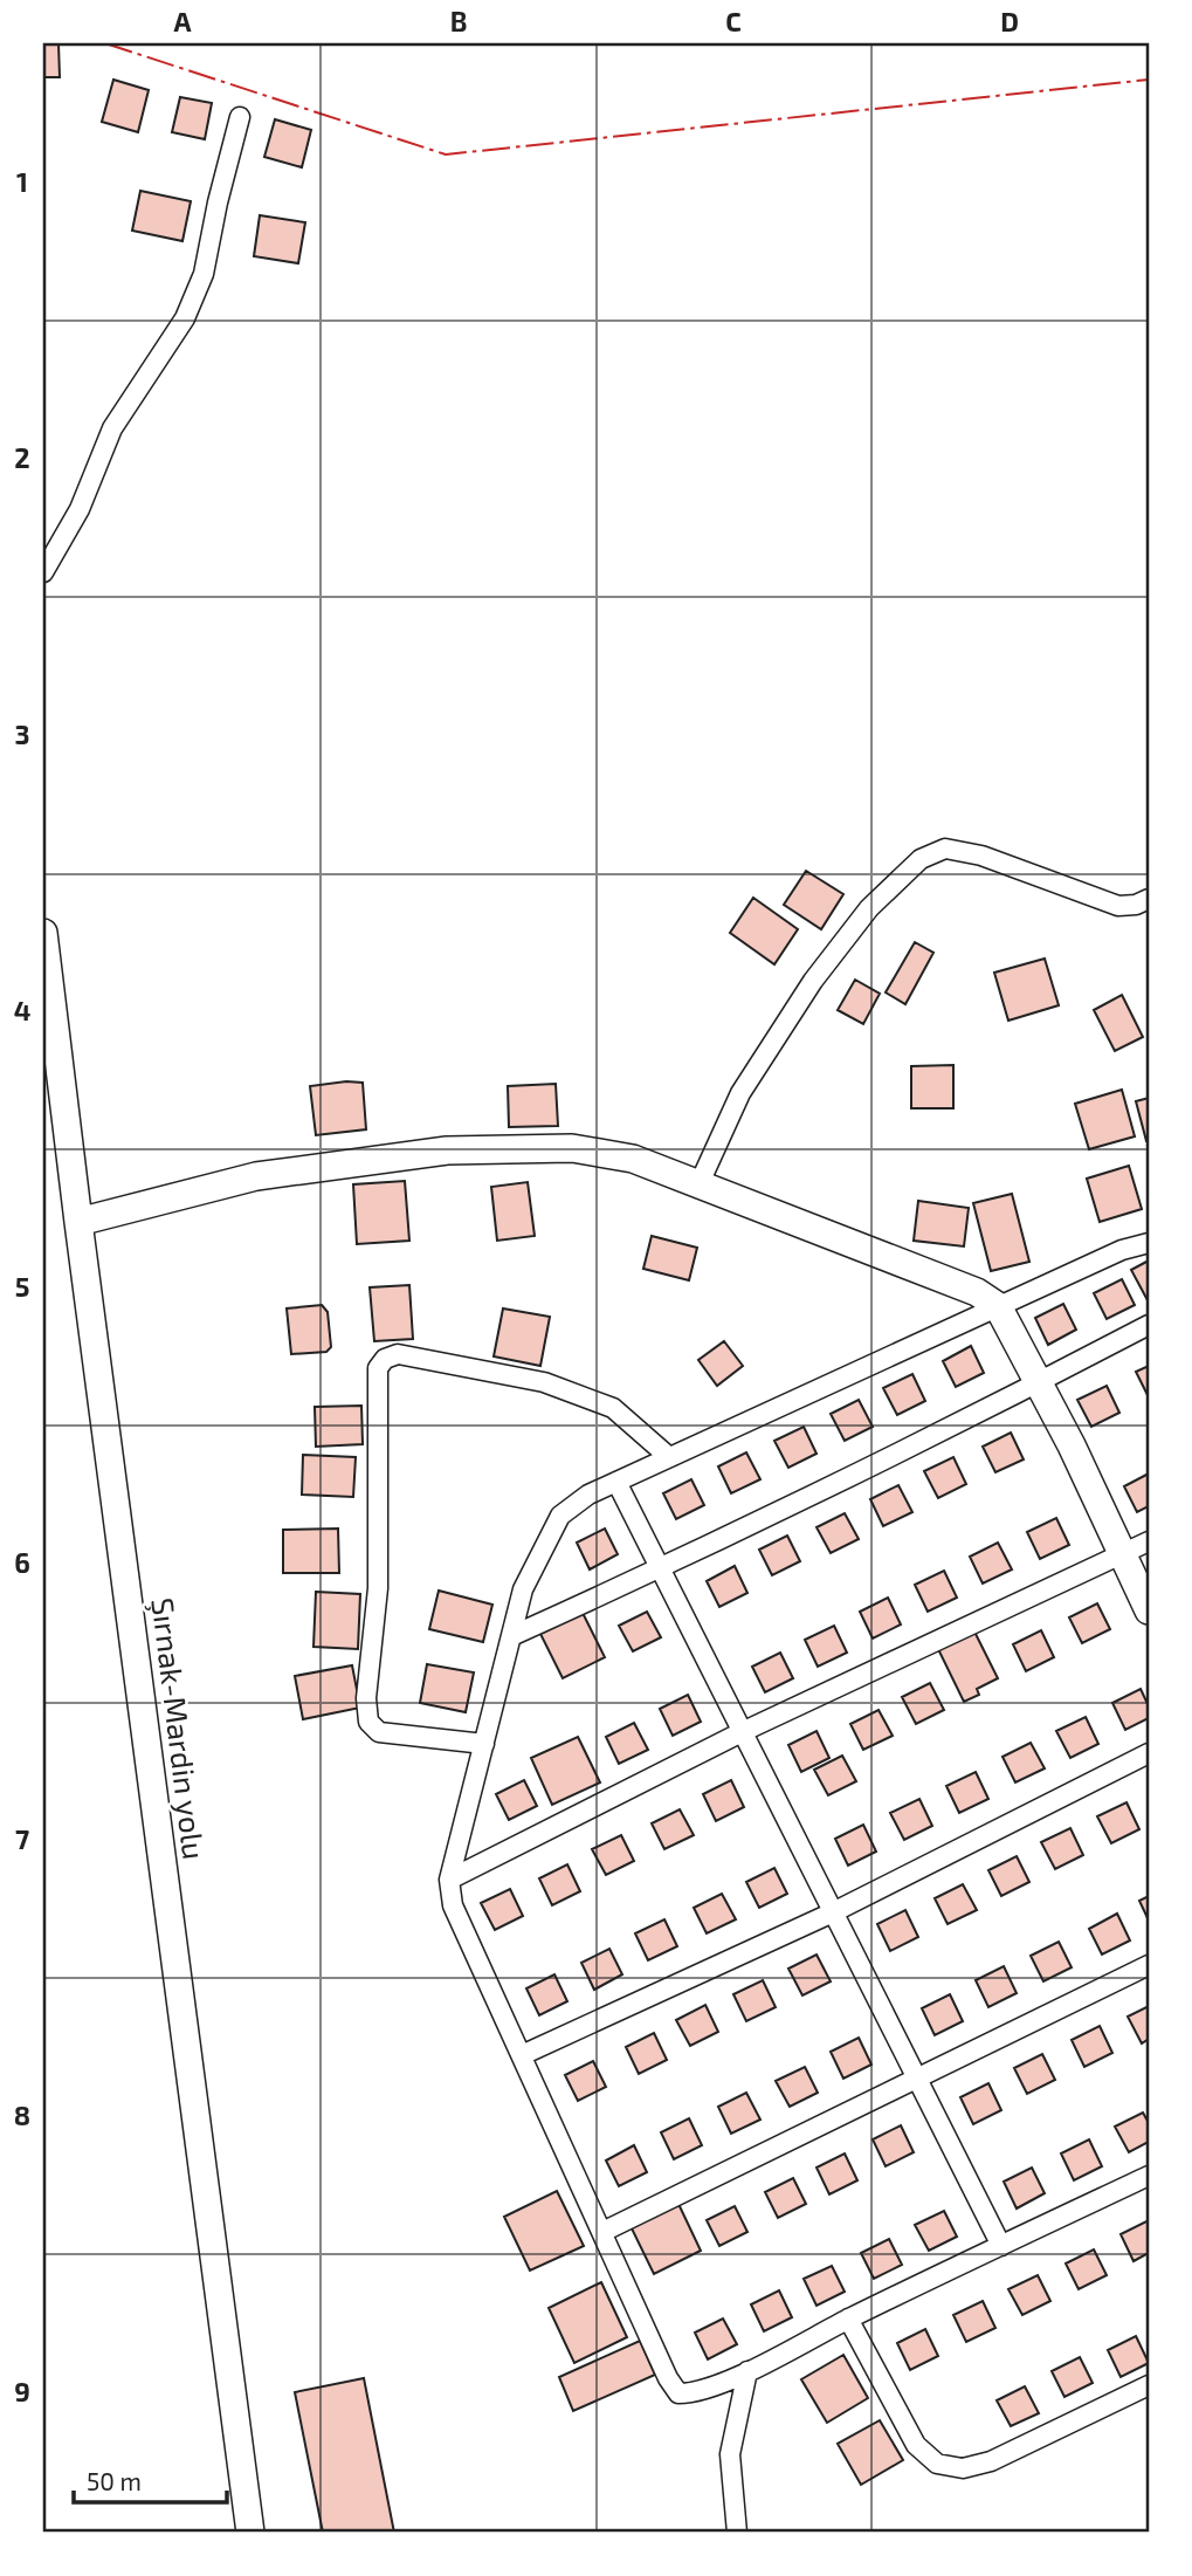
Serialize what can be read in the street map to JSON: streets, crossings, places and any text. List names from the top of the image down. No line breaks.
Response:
{"streets":{"main road":["Şırnak-Mardin yolu"]},"scale_bar":"50 m","grid":{"columns":["A","B","C","D"],"rows":["1","2","3","4","5","6","7","8","9"]}}
